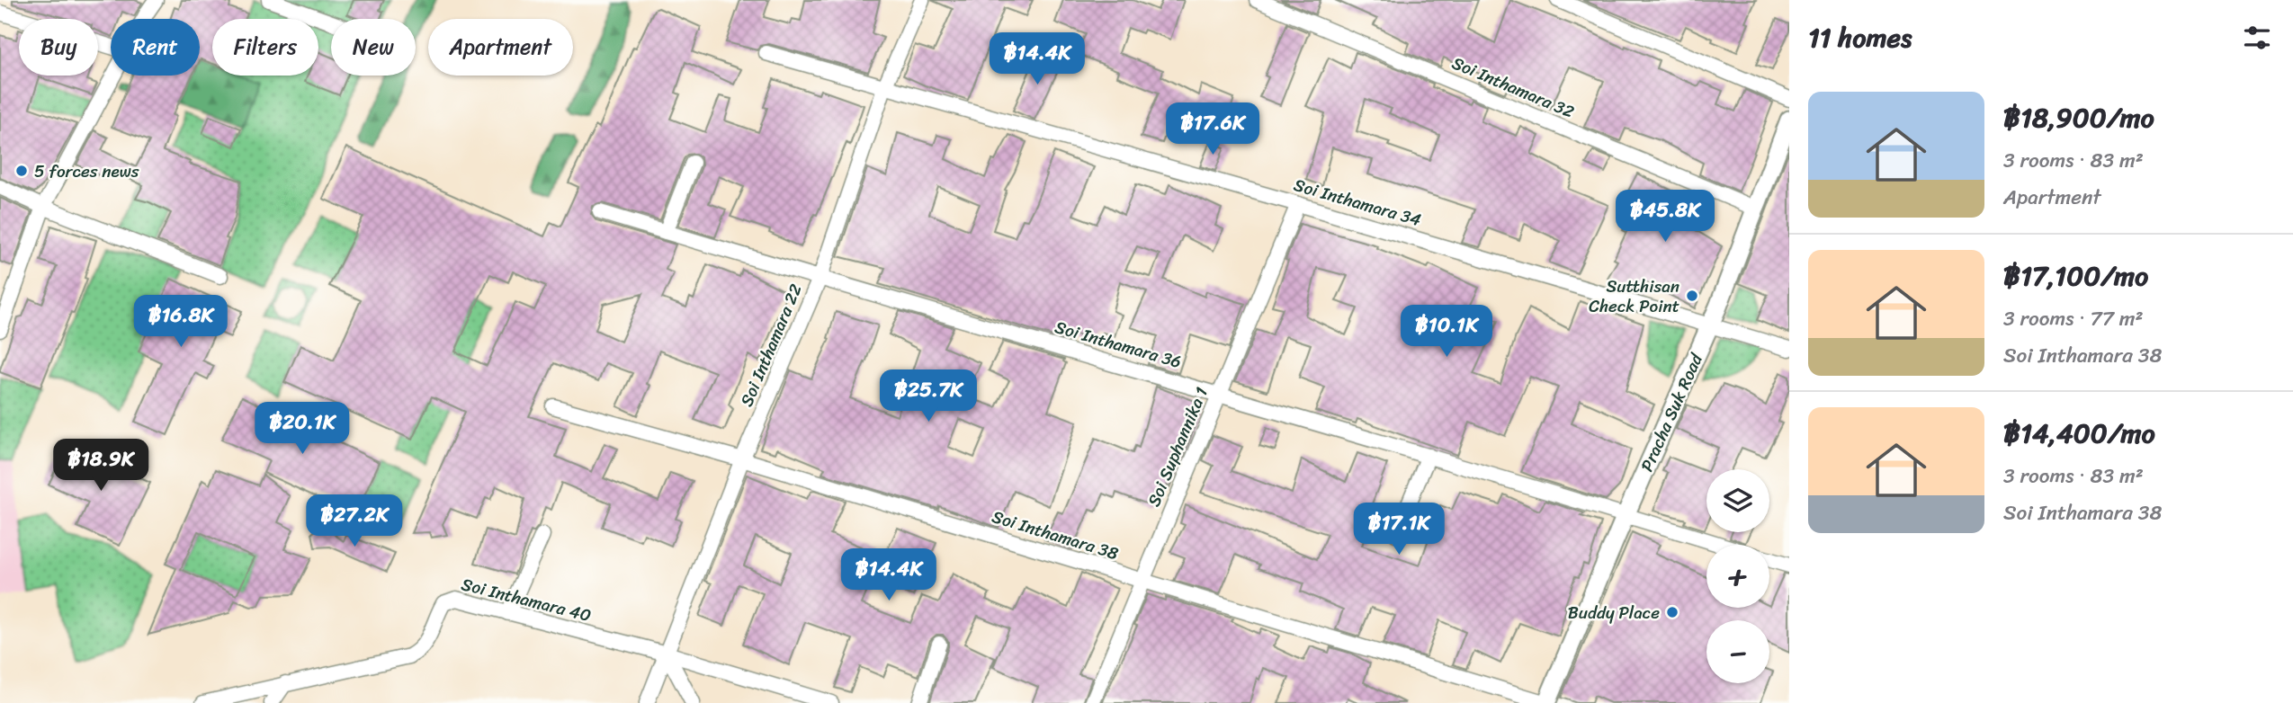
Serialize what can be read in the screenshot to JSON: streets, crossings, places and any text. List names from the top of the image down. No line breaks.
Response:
{"streets":{"street":["Soi Inthamara 32","Soi Inthamara 34","Soi Inthamara 36","Soi Inthamara 22","Pracha Suk Road","Soi Suphannika 1","Soi Inthamara 38","Soi Inthamara 40"]},"crossings":[["Soi Inthamara 32","Pracha Suk Road"],["Soi Inthamara 34","Soi Inthamara 22"],["Soi Inthamara 34","Pracha Suk Road"],["Soi Inthamara 34","Soi Suphannika 1"],["Soi Inthamara 36","Soi Inthamara 22"],["Soi Inthamara 36","Pracha Suk Road"],["Soi Inthamara 36","Soi Suphannika 1"],["Soi Inthamara 22","Soi Inthamara 38"],["Soi Inthamara 22","Soi Inthamara 40"],["Pracha Suk Road","Soi Inthamara 38"],["Soi Suphannika 1","Soi Inthamara 38"]],"places":["5 forces news","Sutthisan Check Point","Buddy Place"],"page":{"heading":"11 homes","chip":["Buy","Rent","Filters","New","Apartment"],"price":["฿14.4K","฿17.6K","฿45.8K","฿16.8K","฿10.1K","฿25.7K","฿20.1K","฿18.9K","฿27.2K","฿17.1K","฿14.4K"],"list":[{"name":"฿18,900/mo","note":"3 rooms · 83 m² · Apartment"},{"name":"฿17,100/mo","note":"3 rooms · 77 m² · Soi Inthamara 38"},{"name":"฿14,400/mo","note":"3 rooms · 83 m² · Soi Inthamara 38"}],"map_buttons":["+","−"]}}
